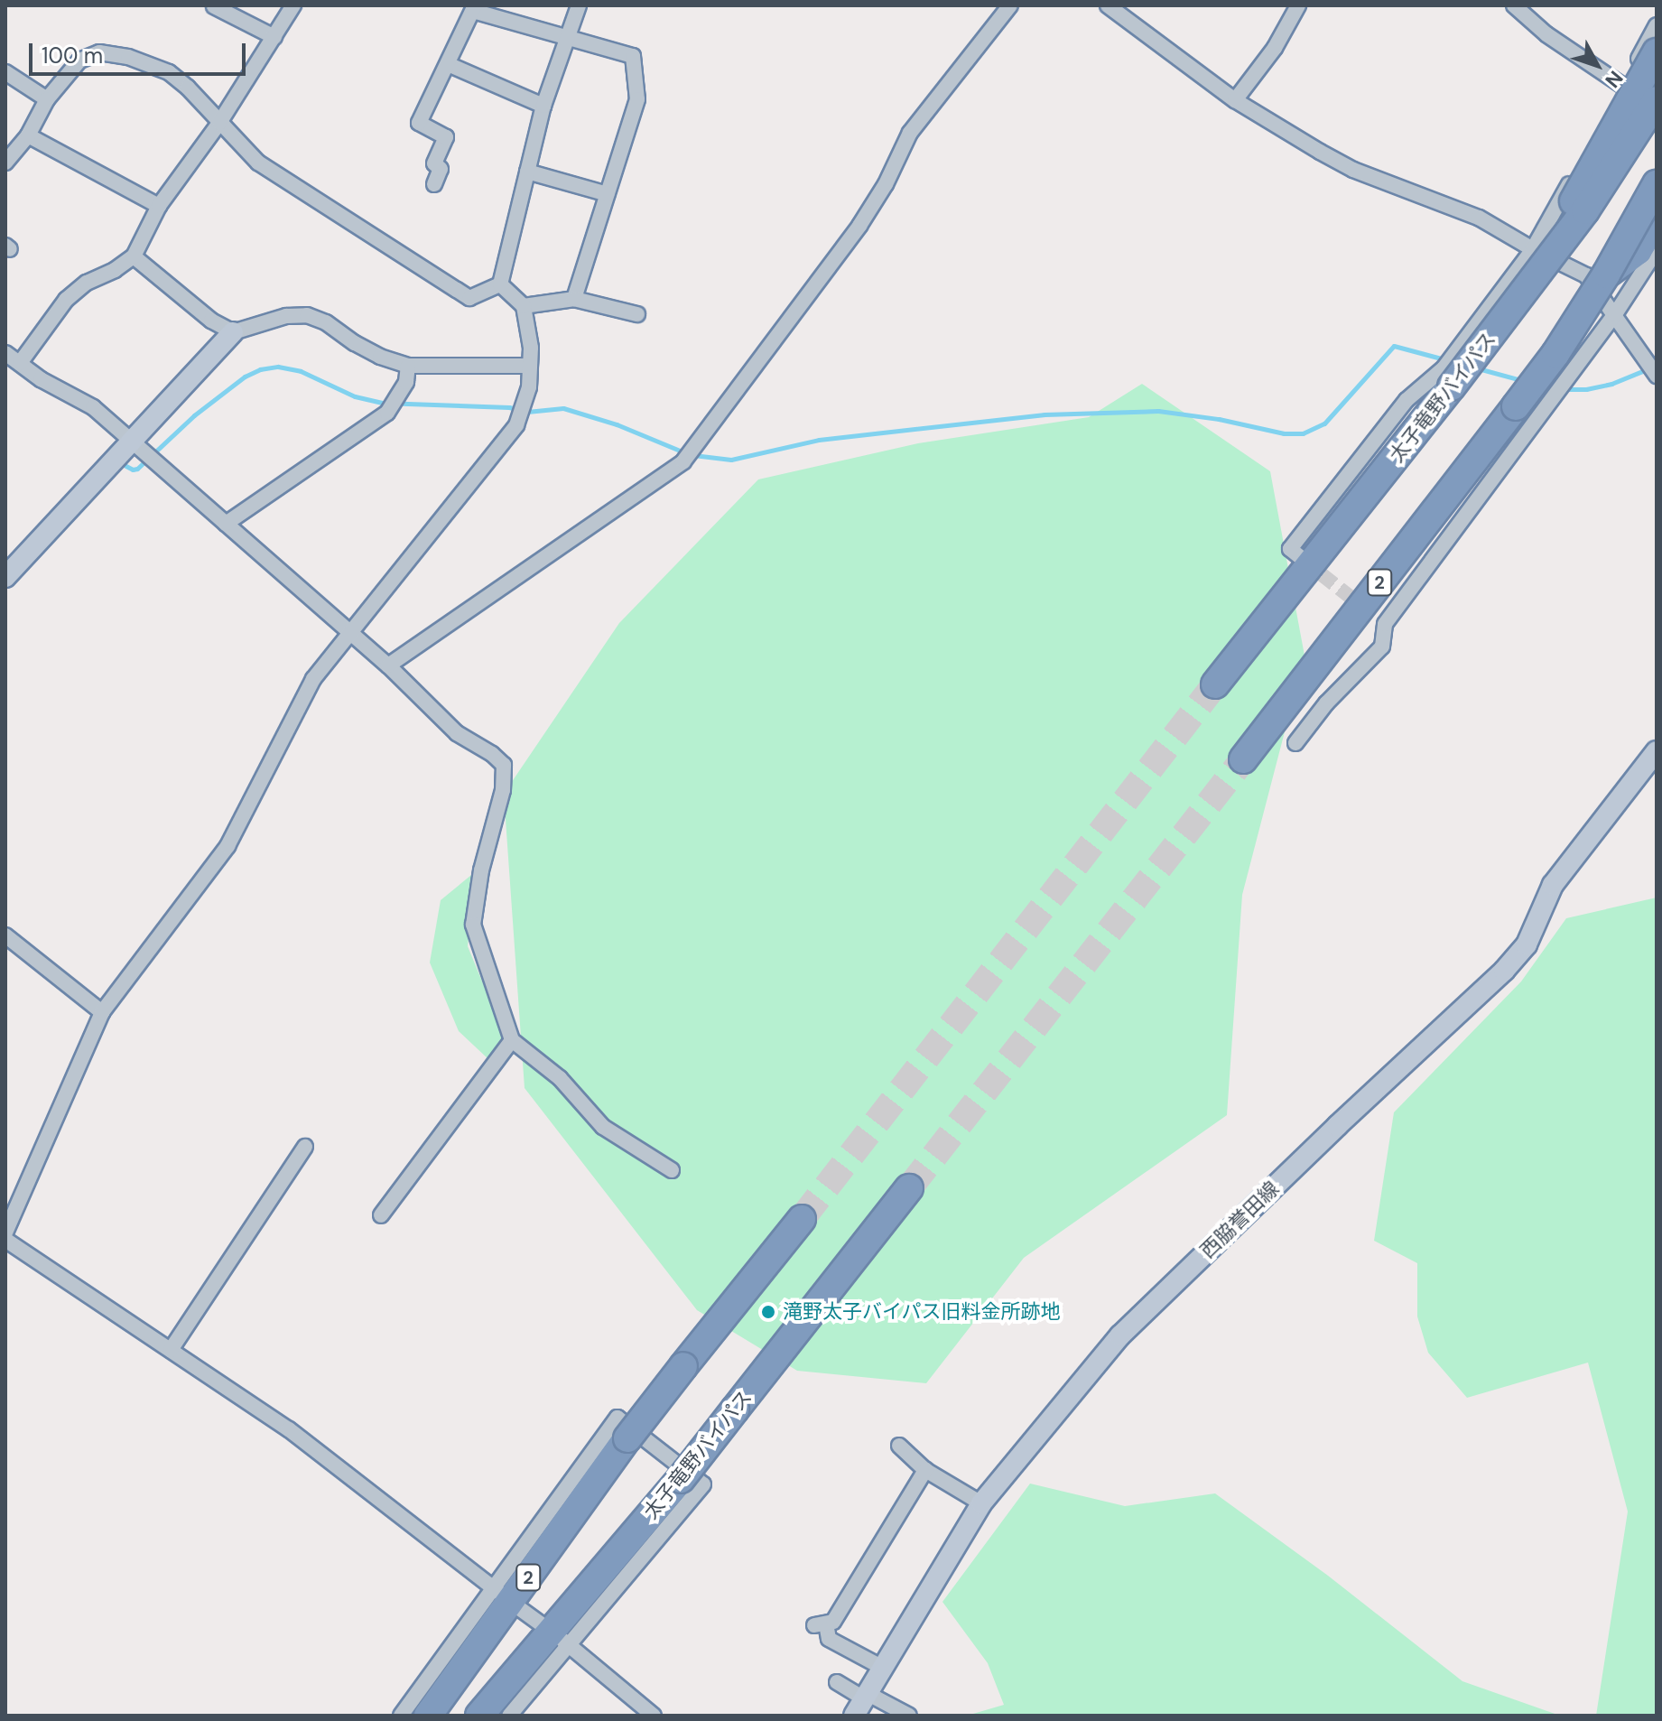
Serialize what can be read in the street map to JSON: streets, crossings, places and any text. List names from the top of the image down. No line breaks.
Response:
{"streets":{"highway":["太子竜野バイパス","2"],"main road":["西脇誉田線"]},"places":["滝野太子バイパス旧料金所跡地"],"scale_bar":"100 m","north":"bottom right"}
